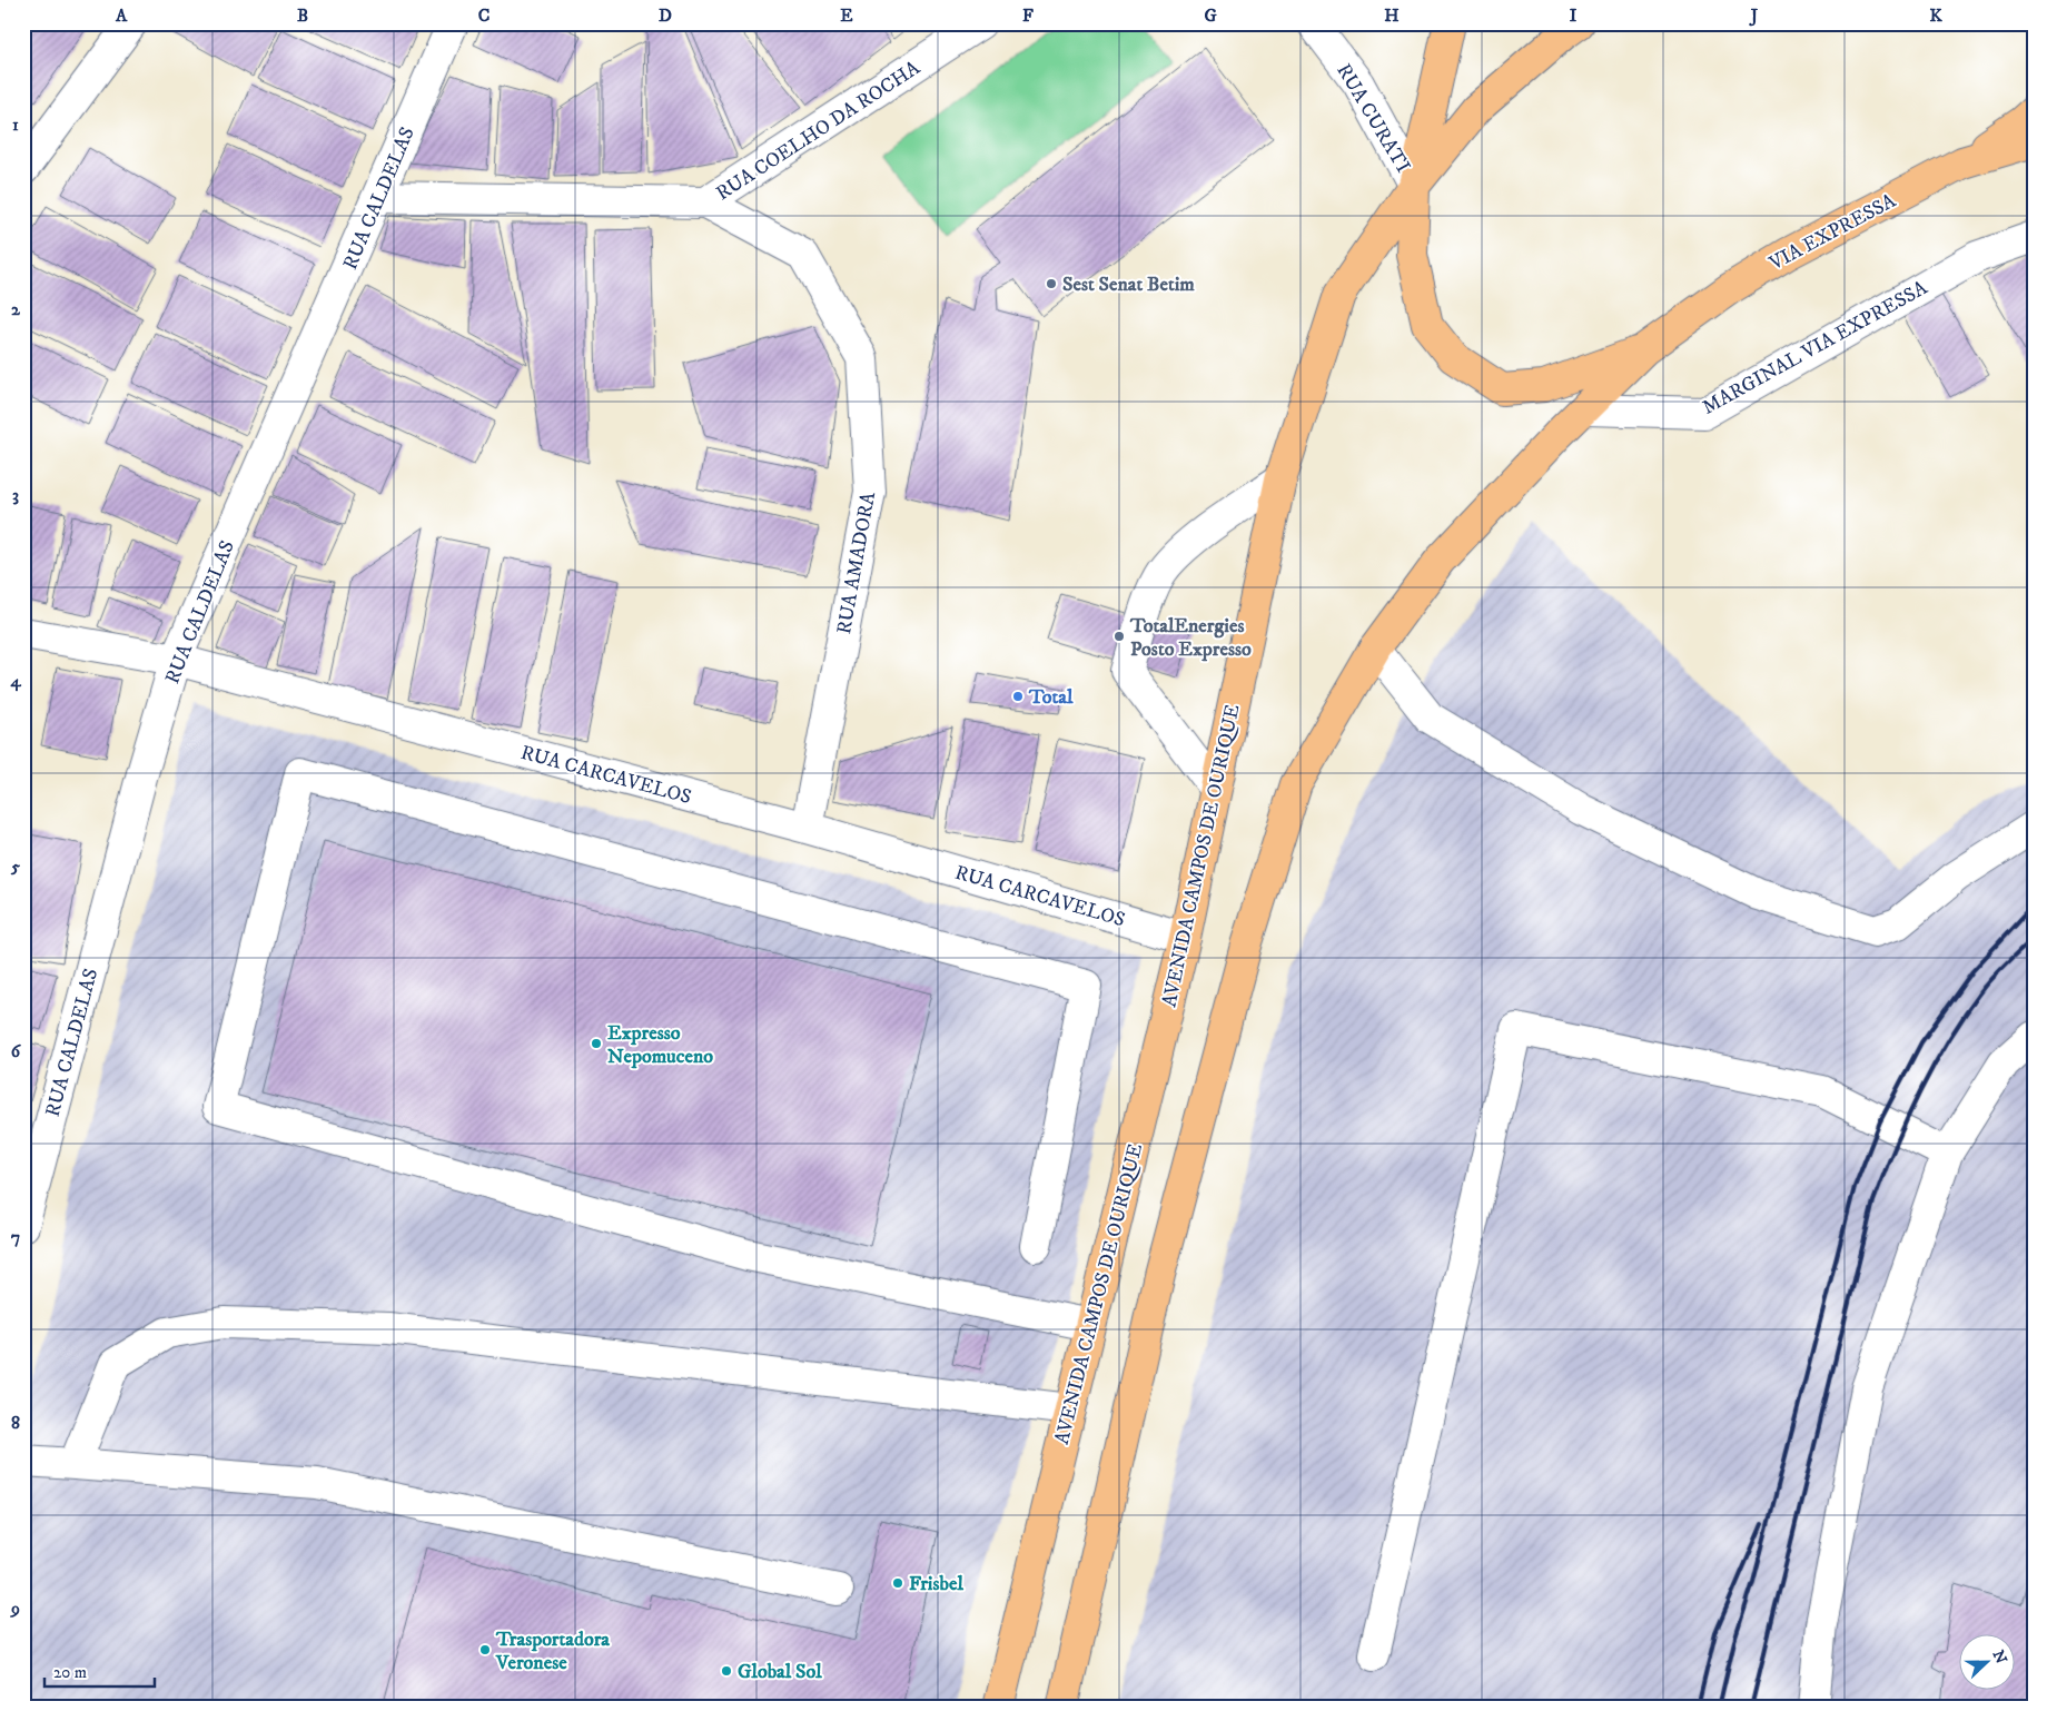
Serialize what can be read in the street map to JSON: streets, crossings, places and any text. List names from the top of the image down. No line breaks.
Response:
{"streets":{"main road":["VIA EXPRESSA","AVENIDA CAMPOS DE OURIQUE"],"street":["RUA CURATI","RUA COELHO DA ROCHA","RUA CALDELAS","MARGINAL VIA EXPRESSA","RUA AMADORA","RUA CARCAVELOS"]},"crossings":[["RUA CURATI","AVENIDA CAMPOS DE OURIQUE"],["RUA COELHO DA ROCHA","RUA CALDELAS"],["RUA COELHO DA ROCHA","RUA AMADORA"],["RUA CALDELAS","RUA CARCAVELOS"],["RUA AMADORA","RUA CARCAVELOS"],["RUA CARCAVELOS","AVENIDA CAMPOS DE OURIQUE"]],"places":["Sest Senat Betim","TotalEnergies Posto Expresso","Total","Expresso Nepomuceno","Frisbel","Trasportadora Veronese","Global Sol"],"scale_bar":"20 m","north":"right","grid":{"columns":["A","B","C","D","E","F","G","H","I","J","K"],"rows":["1","2","3","4","5","6","7","8","9"]}}
